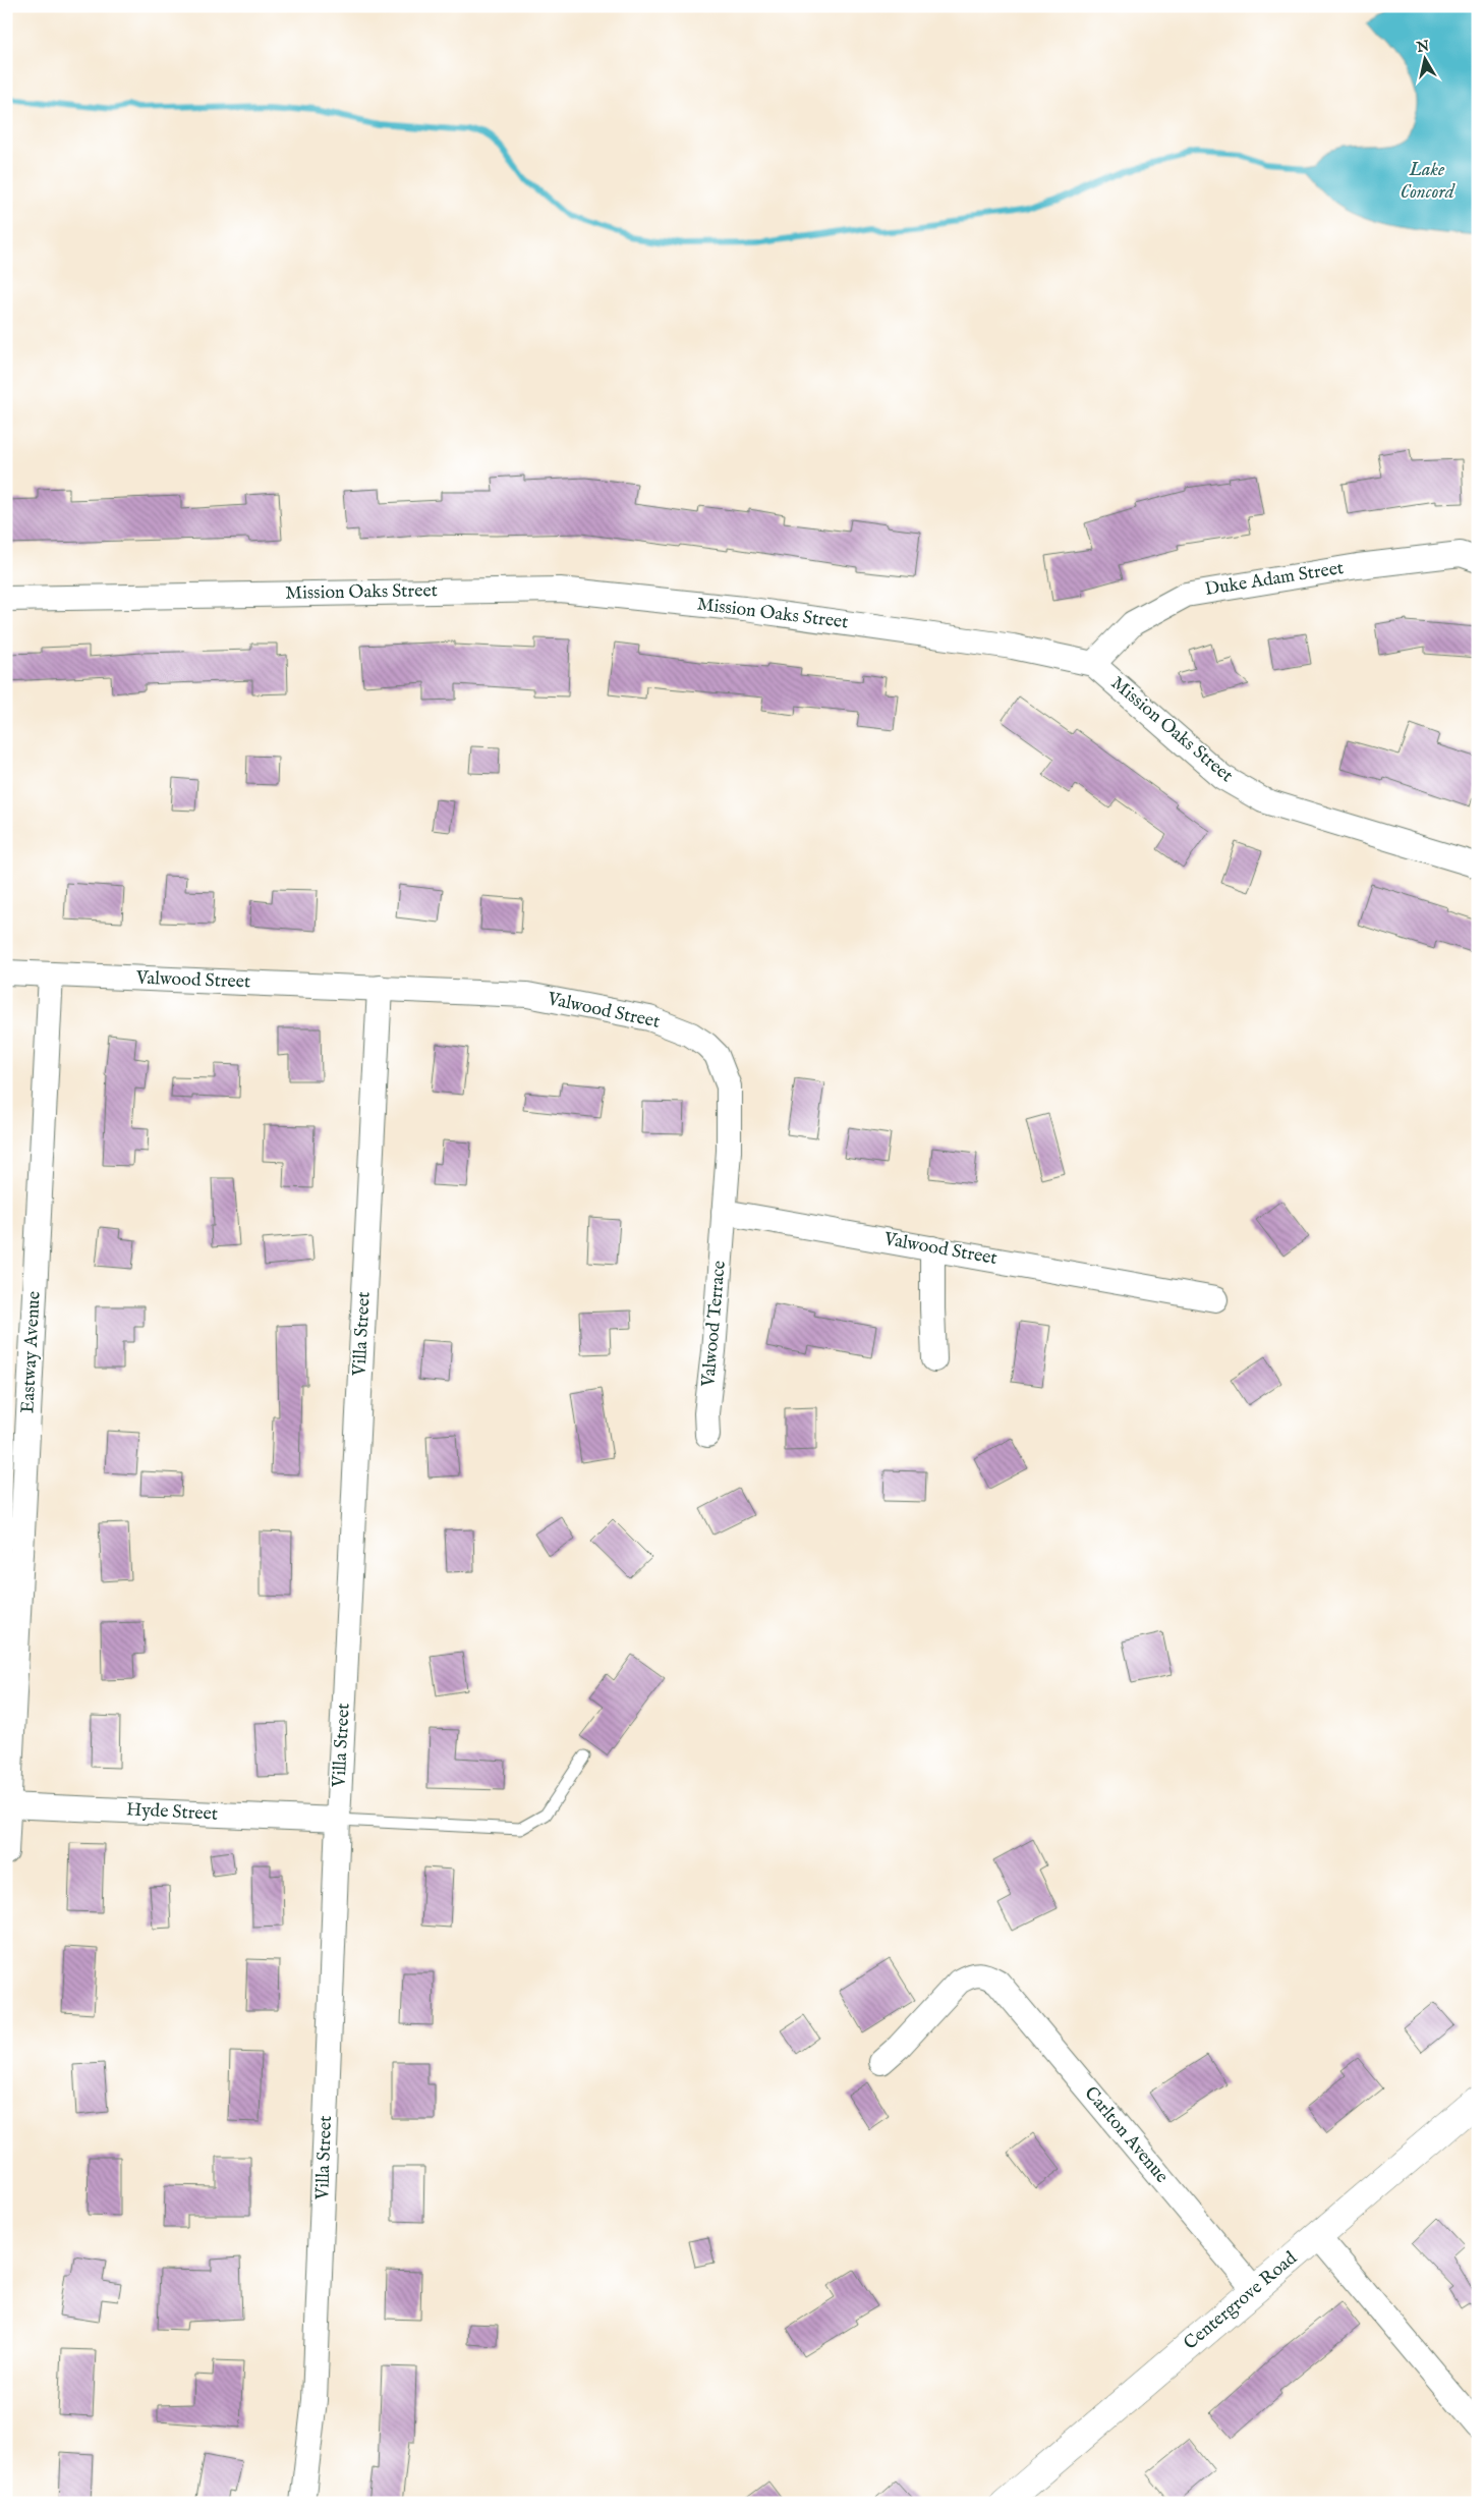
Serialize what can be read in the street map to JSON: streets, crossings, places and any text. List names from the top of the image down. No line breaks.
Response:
{"streets":{"street":["Duke Adam Street","Mission Oaks Street","Valwood Street","Valwood Terrace","Villa Street","Eastway Avenue","Hyde Street","Carlton Avenue","Centergrove Road"]},"crossings":[["Duke Adam Street","Mission Oaks Street"],["Valwood Street","Valwood Terrace"],["Valwood Street","Villa Street"],["Valwood Street","Eastway Avenue"],["Villa Street","Hyde Street"],["Eastway Avenue","Hyde Street"],["Carlton Avenue","Centergrove Road"]],"water":["Lake Concord"],"north":"top"}
